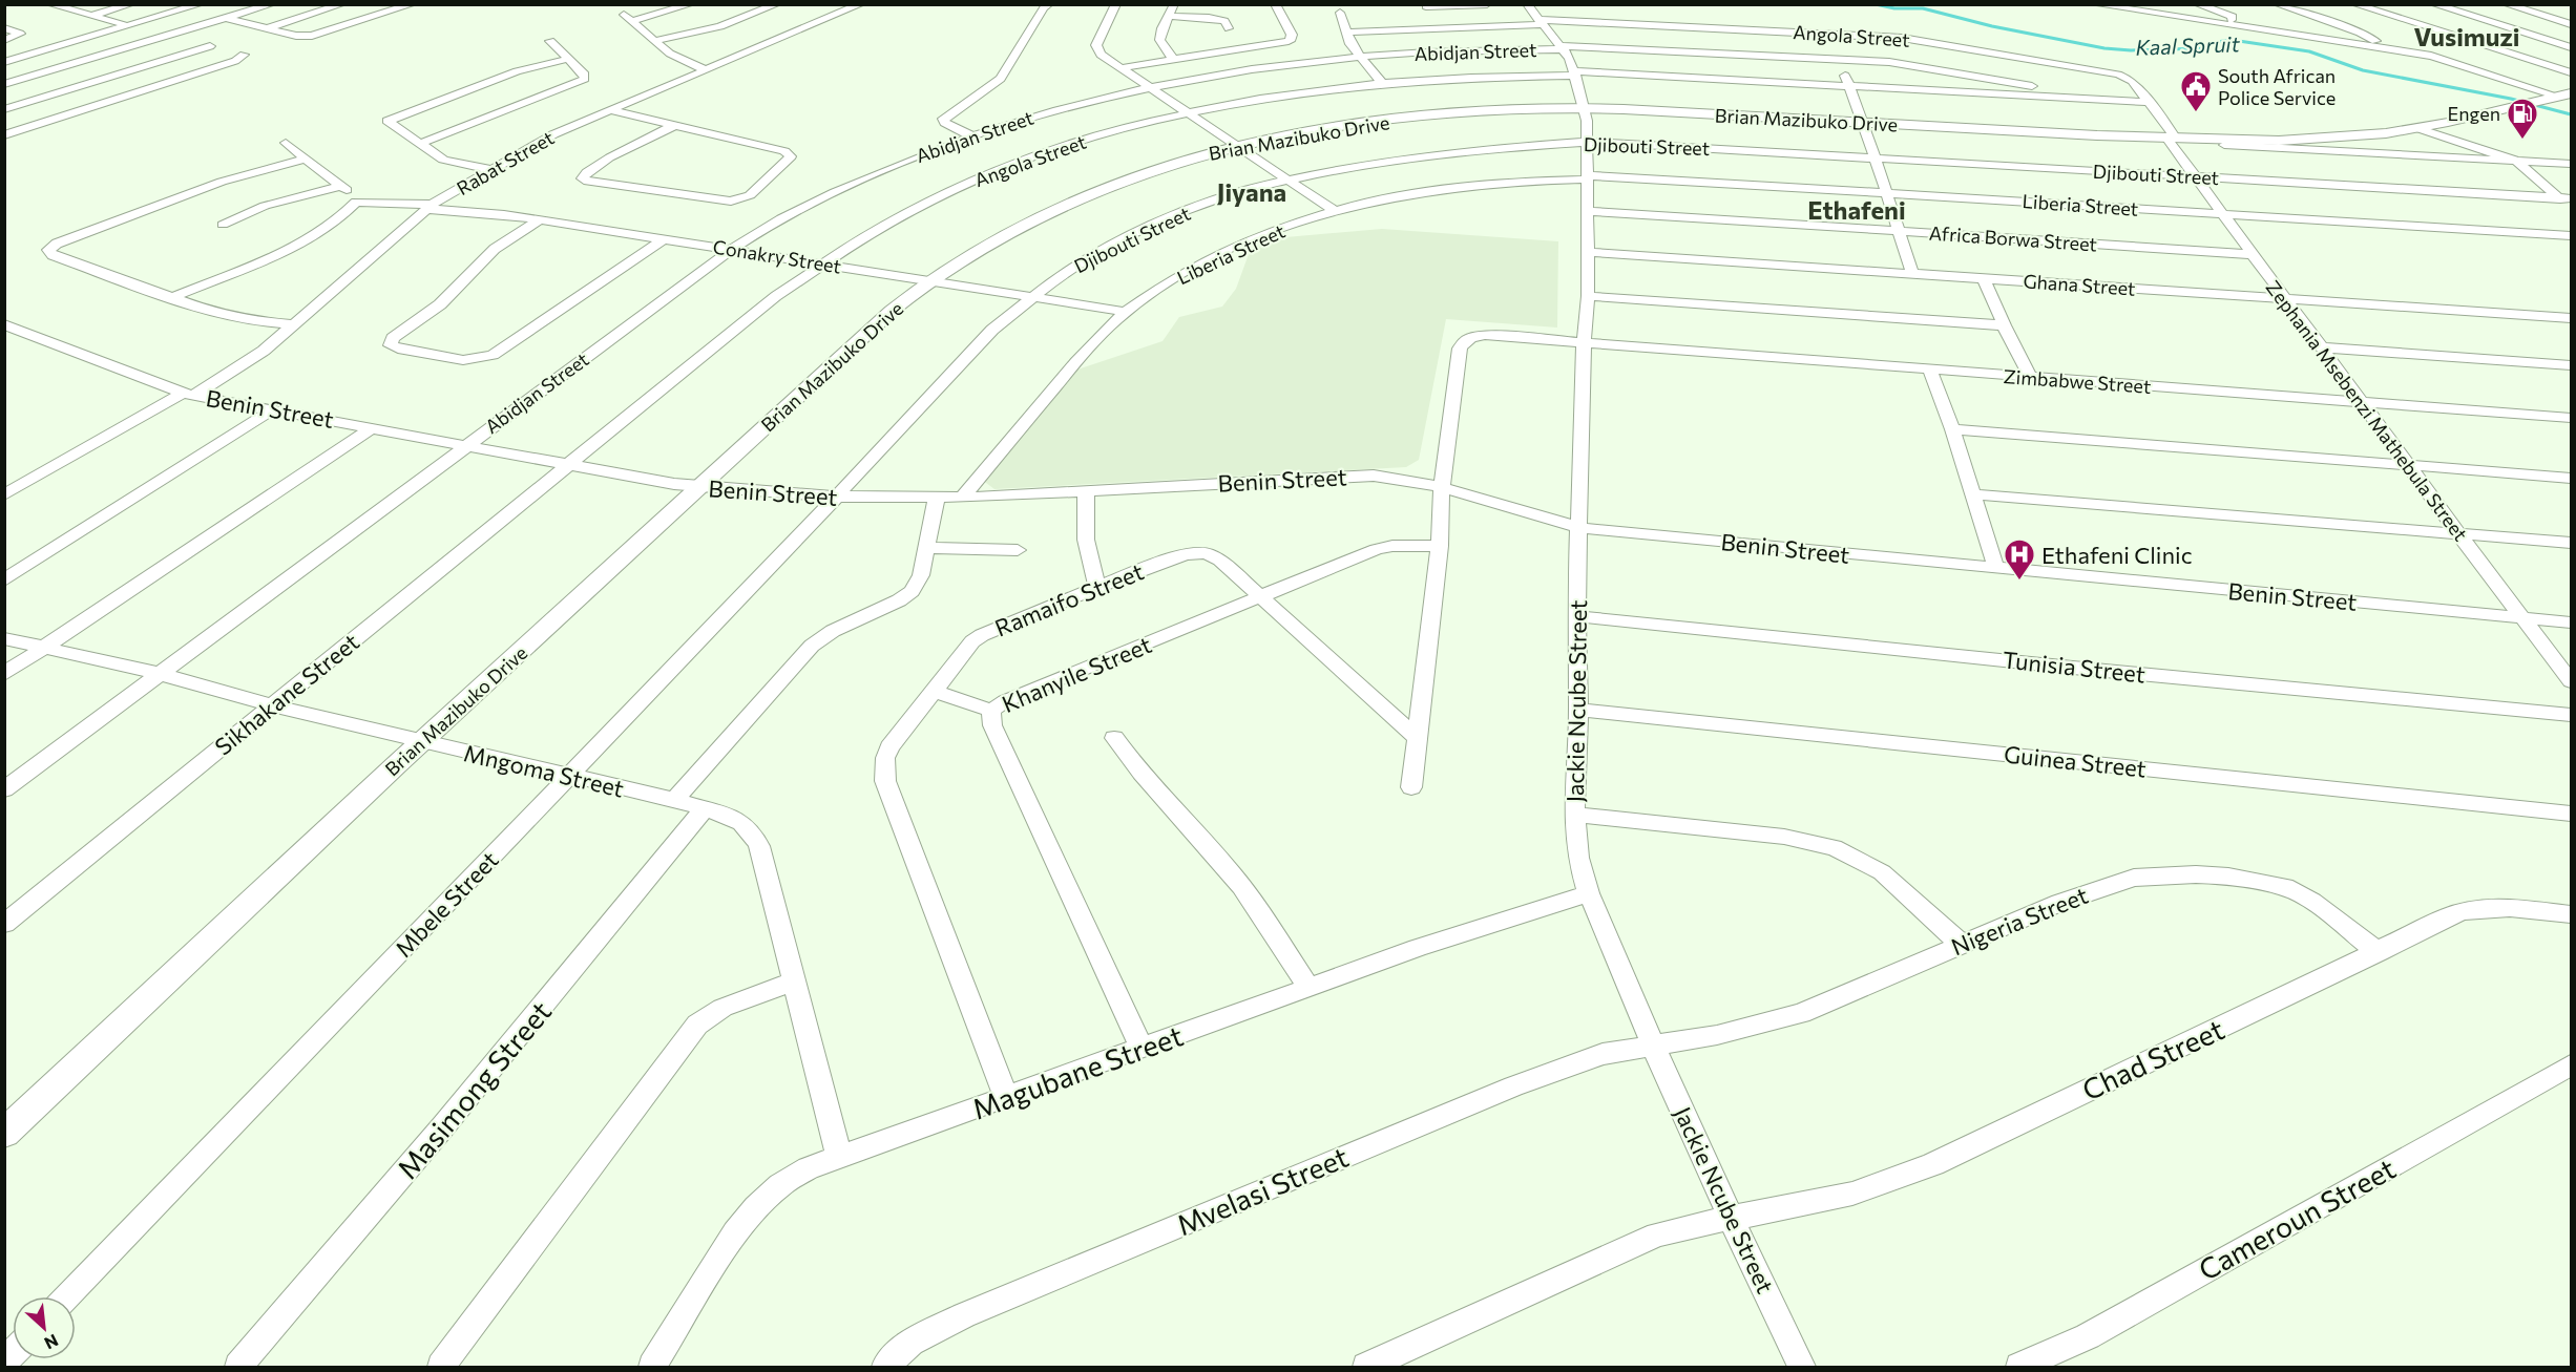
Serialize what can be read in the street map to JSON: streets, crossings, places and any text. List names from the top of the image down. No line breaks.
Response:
{"streets":{"street":["Angola Street","Abidjan Street","Brian Mazibuko Drive","Djibouti Street","Rabat Street","Liberia Street","Africa Borwa Street","Conakry Street","Ghana Street","Zimbabwe Street","Benin Street","Zephania Msebenzi Mathebula Street","Ramaifo Street","Tunisia Street","Khanyile Street","Sikhakane Street","Jackie Ncube Street","Guinea Street","Mngoma Street","Mbele Street","Nigeria Street","Chad Street","Magubane Street","Masimong Street","Mvelasi Street","Cameroun Street"]},"crossings":[["Angola Street","Abidjan Street"],["Angola Street","Brian Mazibuko Drive"],["Angola Street","Conakry Street"],["Angola Street","Benin Street"],["Angola Street","Zephania Msebenzi Mathebula Street"],["Angola Street","Sikhakane Street"],["Angola Street","Jackie Ncube Street"],["Abidjan Street","Conakry Street"],["Abidjan Street","Benin Street"],["Abidjan Street","Jackie Ncube Street"],["Abidjan Street","Mngoma Street"],["Brian Mazibuko Drive","Conakry Street"],["Brian Mazibuko Drive","Benin Street"],["Brian Mazibuko Drive","Zephania Msebenzi Mathebula Street"],["Brian Mazibuko Drive","Jackie Ncube Street"],["Brian Mazibuko Drive","Mngoma Street"],["Djibouti Street","Conakry Street"],["Djibouti Street","Benin Street"],["Djibouti Street","Zephania Msebenzi Mathebula Street"],["Djibouti Street","Jackie Ncube Street"],["Djibouti Street","Mbele Street"],["Rabat Street","Conakry Street"],["Rabat Street","Benin Street"],["Liberia Street","Conakry Street"],["Liberia Street","Benin Street"],["Liberia Street","Zephania Msebenzi Mathebula Street"],["Liberia Street","Jackie Ncube Street"],["Africa Borwa Street","Zephania Msebenzi Mathebula Street"],["Africa Borwa Street","Jackie Ncube Street"],["Ghana Street","Zephania Msebenzi Mathebula Street"],["Ghana Street","Jackie Ncube Street"],["Zimbabwe Street","Benin Street"],["Zimbabwe Street","Zephania Msebenzi Mathebula Street"],["Zimbabwe Street","Jackie Ncube Street"],["Benin Street","Zephania Msebenzi Mathebula Street"],["Benin Street","Sikhakane Street"],["Benin Street","Jackie Ncube Street"],["Benin Street","Mbele Street"],["Ramaifo Street","Khanyile Street"],["Ramaifo Street","Magubane Street"],["Tunisia Street","Jackie Ncube Street"],["Khanyile Street","Magubane Street"],["Sikhakane Street","Mngoma Street"],["Jackie Ncube Street","Guinea Street"],["Jackie Ncube Street","Nigeria Street"],["Jackie Ncube Street","Chad Street"],["Jackie Ncube Street","Magubane Street"],["Jackie Ncube Street","Mvelasi Street"],["Mngoma Street","Mbele Street"],["Mngoma Street","Magubane Street"],["Mngoma Street","Masimong Street"],["Nigeria Street","Chad Street"],["Nigeria Street","Mvelasi Street"]],"districts":["Vusimuzi","Jiyana","Ethafeni"],"water":["Kaal Spruit"],"places":{"public building":["South African Police Service"],"fuel station":["Engen"],"hospital":["Ethafeni Clinic"]},"north":"bottom right"}
